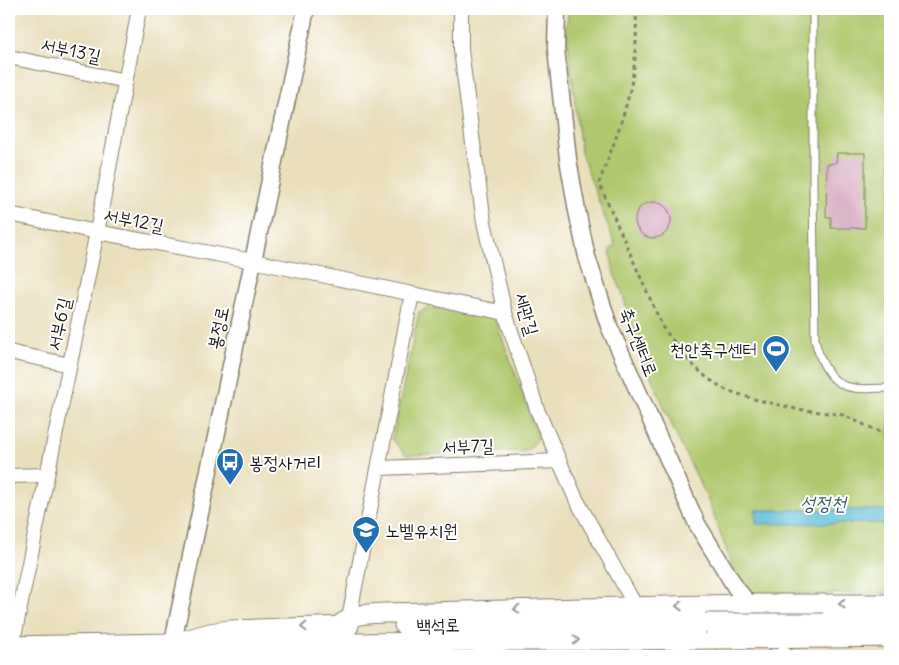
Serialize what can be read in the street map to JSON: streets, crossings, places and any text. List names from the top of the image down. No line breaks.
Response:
{"streets":{"main road":["백석로"],"street":["서부13길","서부12길","세관길","서부6길","봉정로","축구센터로","서부7길"]},"crossings":[["서부13길","서부6길"],["서부12길","세관길"],["서부12길","서부6길"],["서부12길","봉정로"],["세관길","서부7길"],["서부6길","백석로"],["봉정로","백석로"]],"water":["성정천"],"places":{"sports":["천안축구센터"],"bus stop":["봉정사거리"],"school or university":["노벨유치원"]}}
